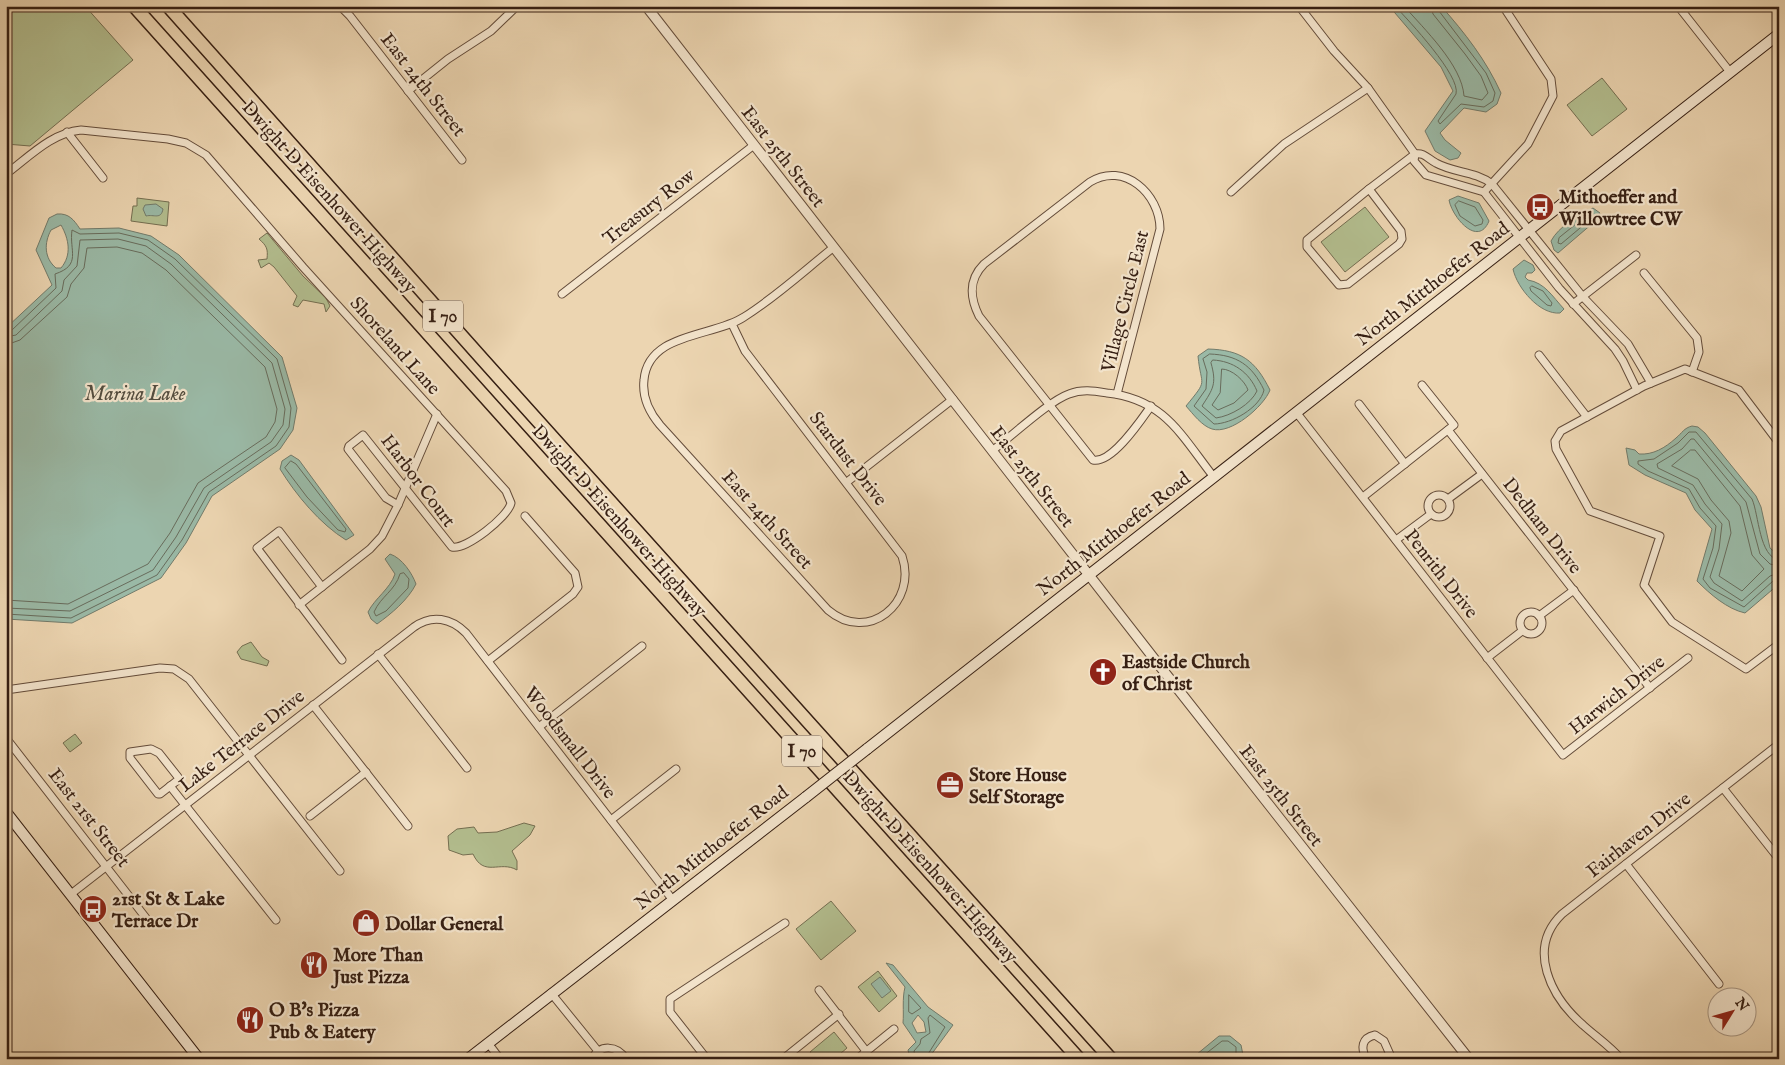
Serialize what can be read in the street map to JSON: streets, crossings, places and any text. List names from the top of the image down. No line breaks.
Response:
{"streets":{"highway":["Dwight D Eisenhower Highway","I 70"],"main road":["North Mitthoefer Road"],"street":["East 24th Street","East 25th Street","Treasury Row","Village Circle East","Shoreland Lane","Stardust Drive","Harbor Court","Dedham Drive","Penrith Drive","Harwich Drive","Lake Terrace Drive","Woodsmall Drive","East 21st Street","Fairhaven Drive"]},"crossings":[["East 24th Street","Stardust Drive"],["East 25th Street","Treasury Row"],["East 25th Street","North Mitthoefer Road"],["North Mitthoefer Road","Penrith Drive"],["North Mitthoefer Road","Woodsmall Drive"],["Shoreland Lane","Harbor Court"],["Dedham Drive","Harwich Drive"],["Penrith Drive","Harwich Drive"],["Lake Terrace Drive","Woodsmall Drive"],["Lake Terrace Drive","East 21st Street"]],"water":["Marina Lake"],"places":{"bus stop":["Mithoeffer and Willowtree CW","21st St & Lake Terrace Dr"],"church":["Eastside Church of Christ"],"office":["Store House Self Storage"],"shop":["Dollar General"],"restaurant":["More Than Just Pizza","O B's Pizza Pub & Eatery"]},"north":"top right"}
